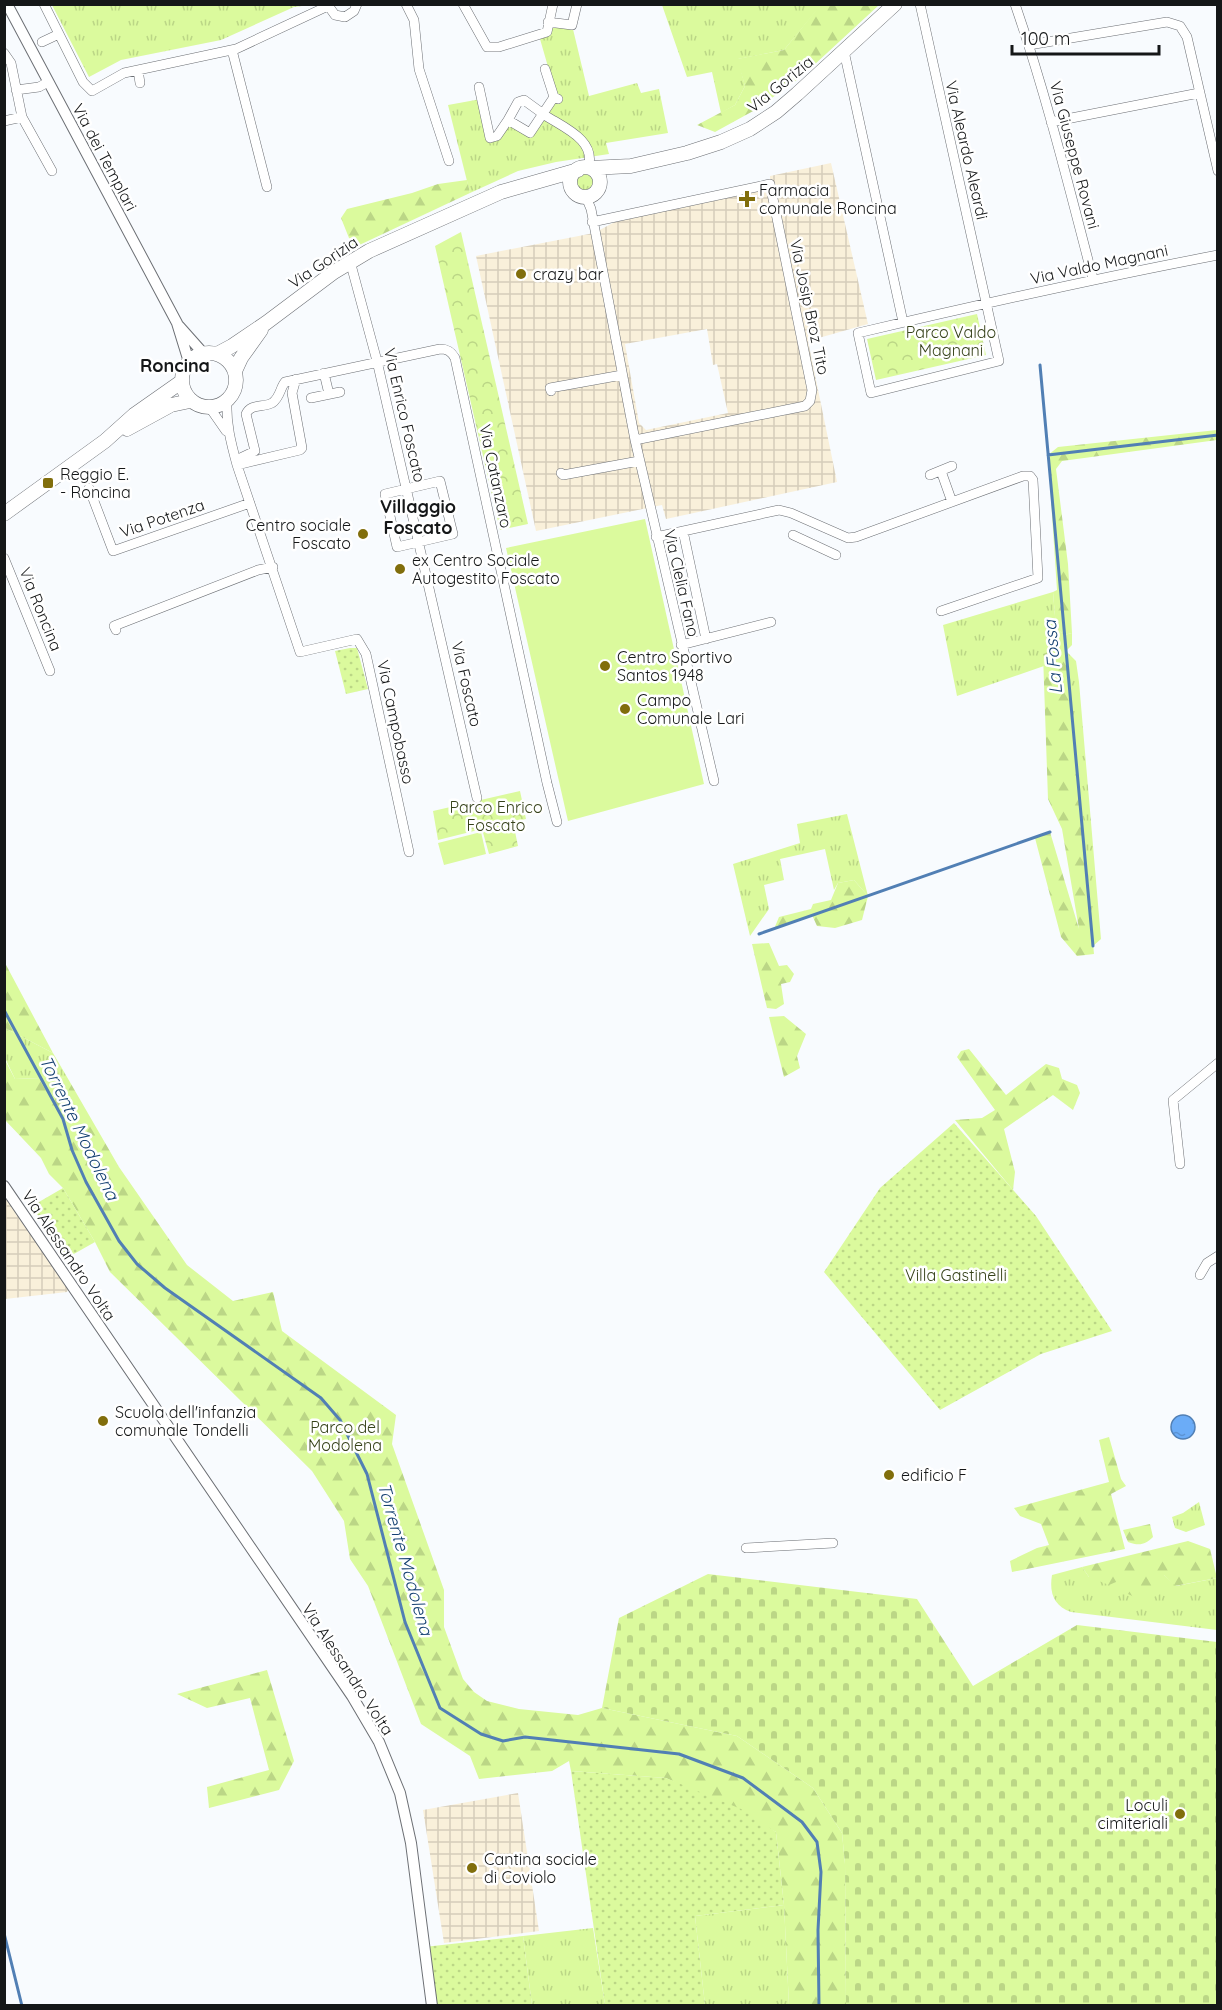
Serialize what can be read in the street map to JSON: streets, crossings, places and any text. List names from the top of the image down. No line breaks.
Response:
{"streets":{"main road":["Via Gorizia"],"street":["Via Aleardo Aleardi","Via Giuseppe Rovani","Via dei Templari","Via Valdo Magnani","Via Josip Broz Tito","Via Enrico Foscato","Via Catanzaro","Via Potenza","Via Clelia Fano","Via Roncina","Via Foscato","Via Campobasso","Via Alessandro Volta"]},"crossings":[["Via Gorizia","Via Enrico Foscato"],["Via Gorizia","Via Clelia Fano"],["Via Gorizia","Via Campobasso"],["Via Aleardo Aleardi","Via Valdo Magnani"],["Via Giuseppe Rovani","Via Valdo Magnani"],["Via Josip Broz Tito","Via Clelia Fano"],["Via Enrico Foscato","Via Catanzaro"],["Via Enrico Foscato","Via Foscato"],["Via Potenza","Via Campobasso"]],"districts":["Roncina","Villaggio Foscato"],"water":["La Fossa","Torrente Modolena"],"parks":["Parco Valdo Magnani","Parco Enrico Foscato","Villa Gastinelli","Parco del Modolena"],"places":{"health":["Farmacia comunale Roncina"],"other":["crazy bar","Centro sociale Foscato","ex Centro Sociale Autogestito Foscato","Centro Sportivo Santos 1948","Campo Comunale Lari","Scuola dell'infanzia comunale Tondelli","edificio F","Loculi cimiteriali","Cantina sociale di Coviolo"],"transit":["Reggio E. - Roncina"]},"scale_bar":"100 m"}
